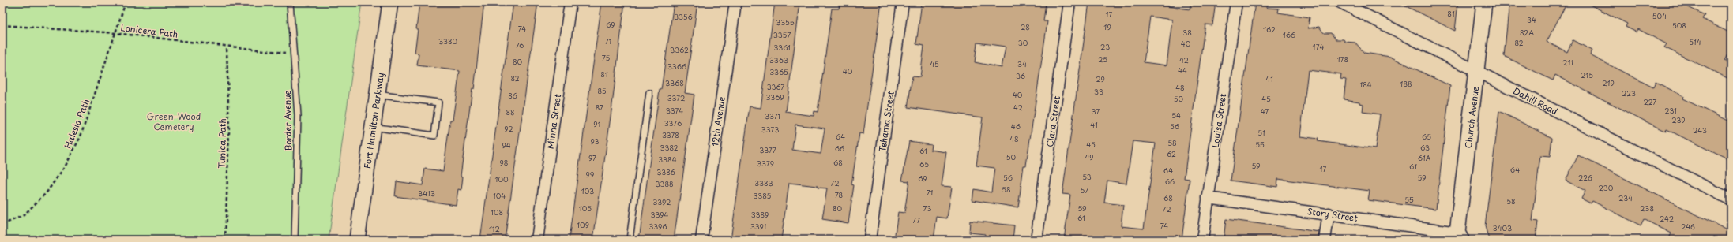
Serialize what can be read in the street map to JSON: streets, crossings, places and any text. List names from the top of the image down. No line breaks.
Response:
{"streets":{"main road":["Church Avenue","Fort Hamilton Parkway"],"street":["Dahill Road","Louisa Street","Minna Street","12th Avenue","Tehama Street","Clara Street","Story Street"],"lane":["Border Avenue"],"path":["Lonicera Path","Halesia Path","Tunica Path"]},"crossings":[["Lonicera Path","Border Avenue"],["Lonicera Path","Halesia Path"],["Lonicera Path","Tunica Path"],["Dahill Road","Church Avenue"],["Church Avenue","Story Street"],["Louisa Street","Story Street"]],"parks":["Green-Wood Cemetery"],"house_numbers":["81","17","504","3356","84","3355","69","508","28","19","74","162","38","82A","3357","166","3380","71","514","30","82","40","76","23","174","3361","3362","75","25","178","3363","42","80","211","45","34","3366","44","40","3365","81","215","36","82","29","41","3368","219","188","184","3367","48","85","33","223","40","86","3369","3372","50","45","227","87","42","3374","231","37","47","88","54","3371","239","3376","91","41","46","56","92","3373","243","51","3378","64","65","48","93","58","45","55","94","3382","63","66","3377","61","62","50","49","97","61A","3384","98","68","3379","65","59","61","17","64","64","3386","99","53","56","59","226","69","100","66","3383","72","3388","230","58","57","103","71","3413","78","104","3385","68","234","55","58","3392","105","80","73","59","238","72","108","3394","3389","61","242","77","109","74","3396","3391","246","3403","112"]}
